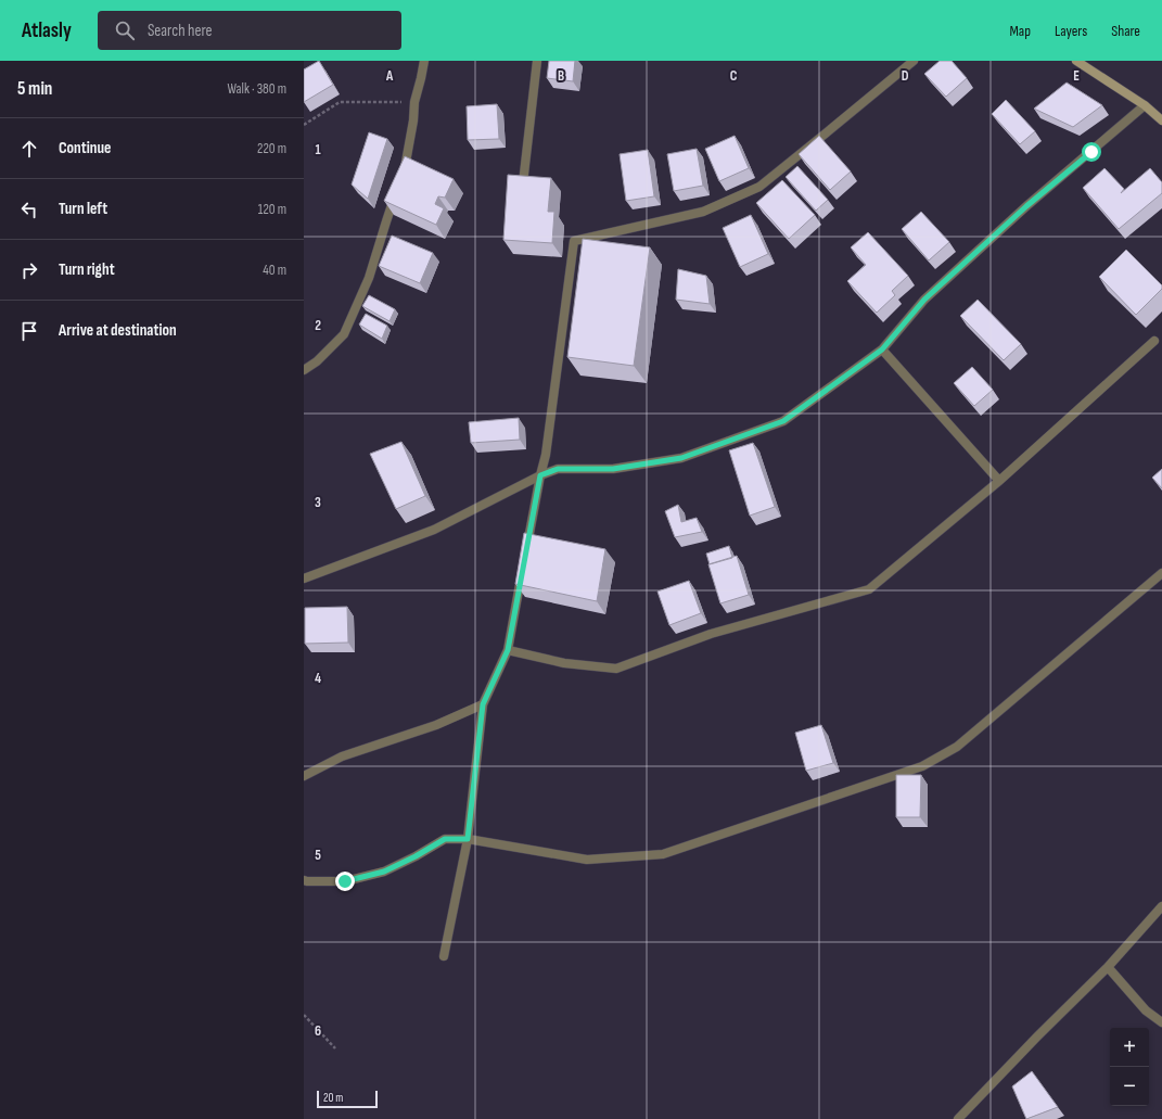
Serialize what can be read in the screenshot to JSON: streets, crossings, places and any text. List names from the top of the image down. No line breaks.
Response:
{"scale_bar":"20 m","page":{"header":"Atlasly","search":"Search here","nav":["Map","Layers","Share"],"heading":["5 min","Walk · 380 m"],"list":[["Continue","220 m"],["Turn left","120 m"],["Turn right","40 m"],"Arrive at destination"],"map_buttons":["+","−"],"scale":"20 m"},"grid":{"columns":["A","B","C","D","E"],"rows":["1","2","3","4","5","6"]}}
